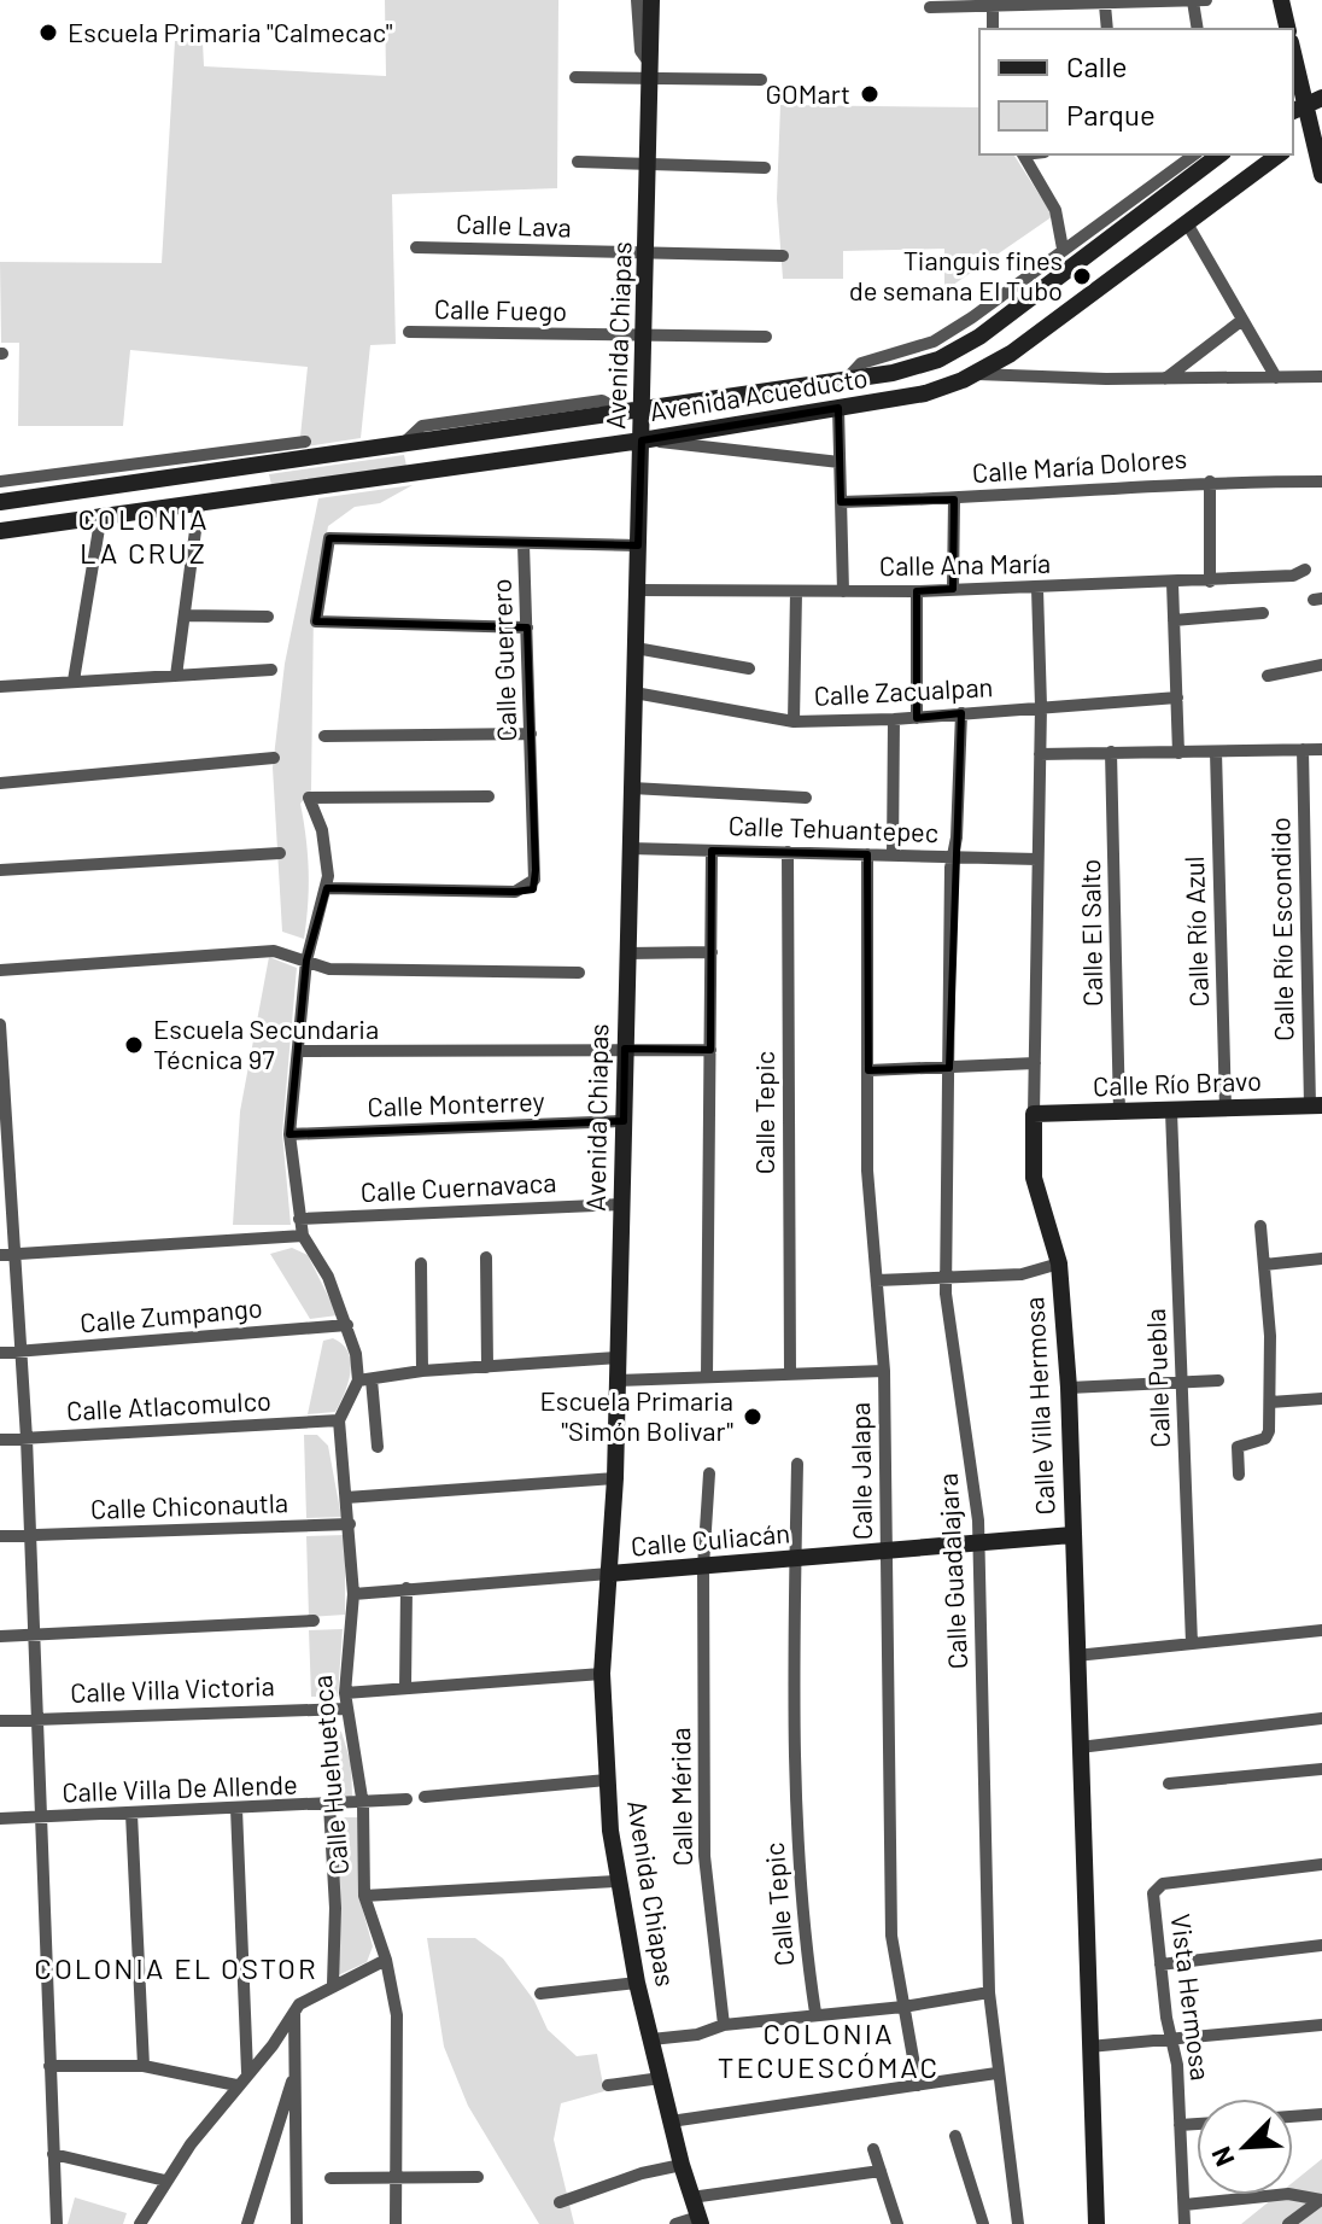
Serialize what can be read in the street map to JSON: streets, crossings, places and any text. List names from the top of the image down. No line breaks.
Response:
{"streets":{"street":["Calle Lava","Calle Fuego","Avenida Chiapas","Avenida Acueducto","Calle María Dolores","Calle Ana María","Calle Guerrero","Calle Zacualpan","Calle Tehuantepec","Calle Río Escondido","Calle Río Azul","Calle El Salto","Calle Río Bravo","Calle Monterrey","Calle Tepic","Calle Cuernavaca","Calle Zumpango","Calle Puebla","Calle Atlacomulco","Calle Villa Hermosa","Calle Jalapa","Calle Chiconautla","Calle Culiacán","Calle Guadalajara","Calle Villa Victoria","Calle Huehuetoca","Calle Villa De Allende","Calle Mérida","Vista Hermosa"]},"crossings":[["Calle Lava","Avenida Chiapas"],["Calle Fuego","Avenida Chiapas"],["Avenida Chiapas","Avenida Acueducto"],["Avenida Chiapas","Calle Ana María"],["Avenida Chiapas","Calle Guerrero"],["Avenida Chiapas","Calle Zacualpan"],["Avenida Chiapas","Calle Tehuantepec"],["Avenida Chiapas","Calle Monterrey"],["Avenida Chiapas","Calle Cuernavaca"],["Avenida Chiapas","Calle Culiacán"],["Calle Ana María","Calle Villa Hermosa"],["Calle Zacualpan","Calle Villa Hermosa"],["Calle Zacualpan","Calle Guadalajara"],["Calle Tehuantepec","Calle Tepic"],["Calle Tehuantepec","Calle Villa Hermosa"],["Calle Tehuantepec","Calle Jalapa"],["Calle Tehuantepec","Calle Guadalajara"],["Calle Río Escondido","Calle Río Bravo"],["Calle Río Azul","Calle Río Bravo"],["Calle El Salto","Calle Río Bravo"],["Calle Río Bravo","Calle Puebla"],["Calle Río Bravo","Calle Villa Hermosa"],["Calle Tepic","Calle Culiacán"],["Calle Atlacomulco","Calle Huehuetoca"],["Calle Villa Hermosa","Calle Culiacán"],["Calle Jalapa","Calle Culiacán"],["Calle Chiconautla","Calle Huehuetoca"],["Calle Culiacán","Calle Guadalajara"],["Calle Culiacán","Calle Huehuetoca"],["Calle Culiacán","Calle Mérida"],["Calle Villa Victoria","Calle Huehuetoca"],["Calle Huehuetoca","Calle Villa De Allende"]],"districts":["COLONIA LA CRUZ","COLONIA EL OSTOR","COLONIA TECUESCÓMAC"],"places":["Escuela Primaria \"Calmecac\"","GOMart","Tianguis fines de semana El Tubo","Escuela Secundaria Técnica 97","Escuela Primaria \"Simón Bolivar\""],"legend":["Calle","Parque"],"north":"bottom left"}
